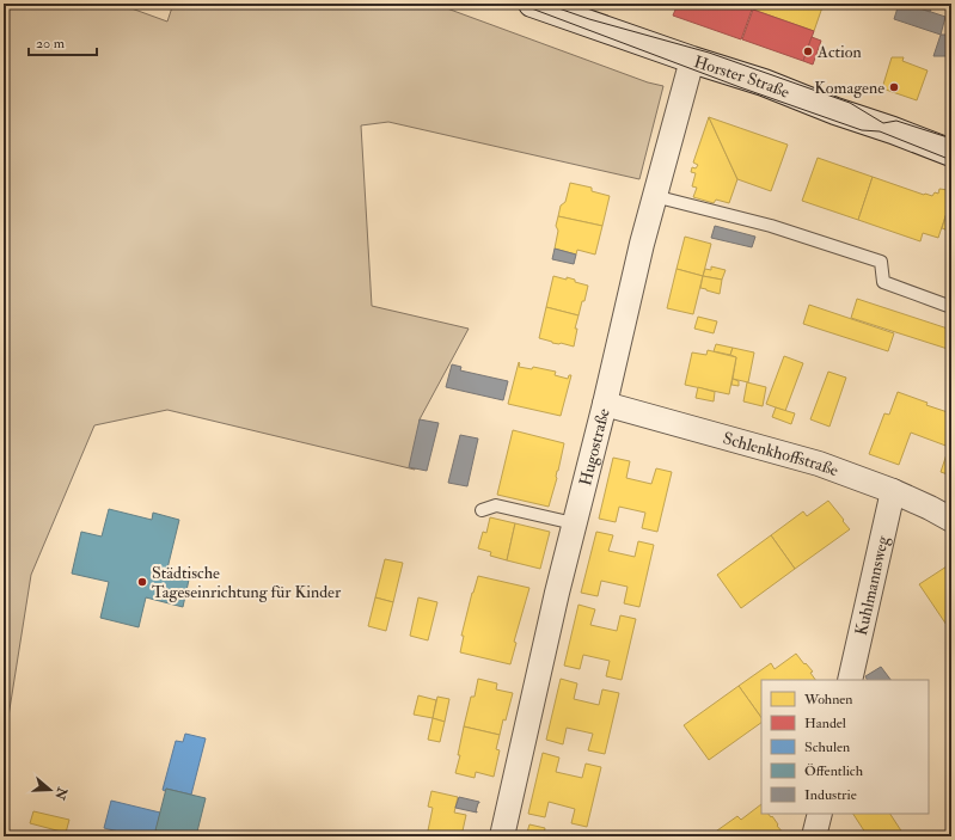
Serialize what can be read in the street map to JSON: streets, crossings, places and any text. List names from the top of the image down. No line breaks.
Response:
{"streets":{"main road":["Horster Straße"],"street":["Hugostraße","Schlenkhoffstraße","Kuhlmannsweg"]},"crossings":[["Horster Straße","Hugostraße"],["Hugostraße","Schlenkhoffstraße"],["Schlenkhoffstraße","Kuhlmannsweg"]],"places":["Action","Komagene","Städtische Tageseinrichtung für Kinder"],"legend":["Wohnen","Handel","Schulen","Öffentlich","Industrie"],"scale_bar":"20 m","north":"right"}
